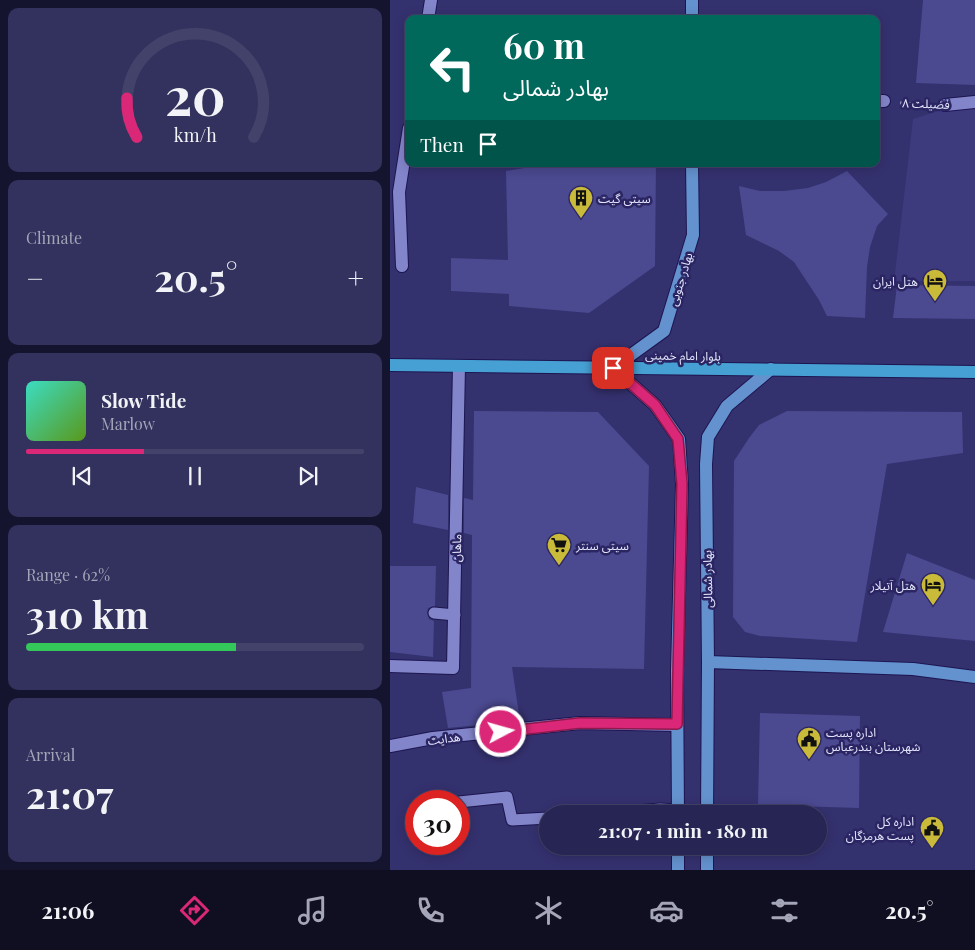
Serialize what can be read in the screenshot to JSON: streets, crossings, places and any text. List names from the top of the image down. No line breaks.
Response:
{"streets":{"main road":["بهادر جنوبی","بلوار امام خمینی","بهادر شمالی"],"street":["فضیلت ۸","ماهان","هدایت"]},"crossings":[["بهادر جنوبی","بلوار امام خمینی"],["بلوار امام خمینی","ماهان"],["بلوار امام خمینی","بهادر شمالی"]],"places":{"building":["سیتی گیت"],"hotel":["هتل ایران","هتل آتیلار"],"supermarket":["سیتی سنتر"],"public building":["اداره پست شهرستان بندرعباس","اداره کل پست هرمزگان"]},"page":{"turn":["60 m","بهادر شمالی"],"then":"Then","tile":["Climate",["Range · 62%","310 km"],["Arrival","21:07"]],"heat":["−","20.5°","+"],"song":["Slow Tide","Marlow"],"limit":"30","trip":"21:07 · 1 min · 180 m","tabs":["21:06","20.5°"],"gauge":["20","km/h"]}}
